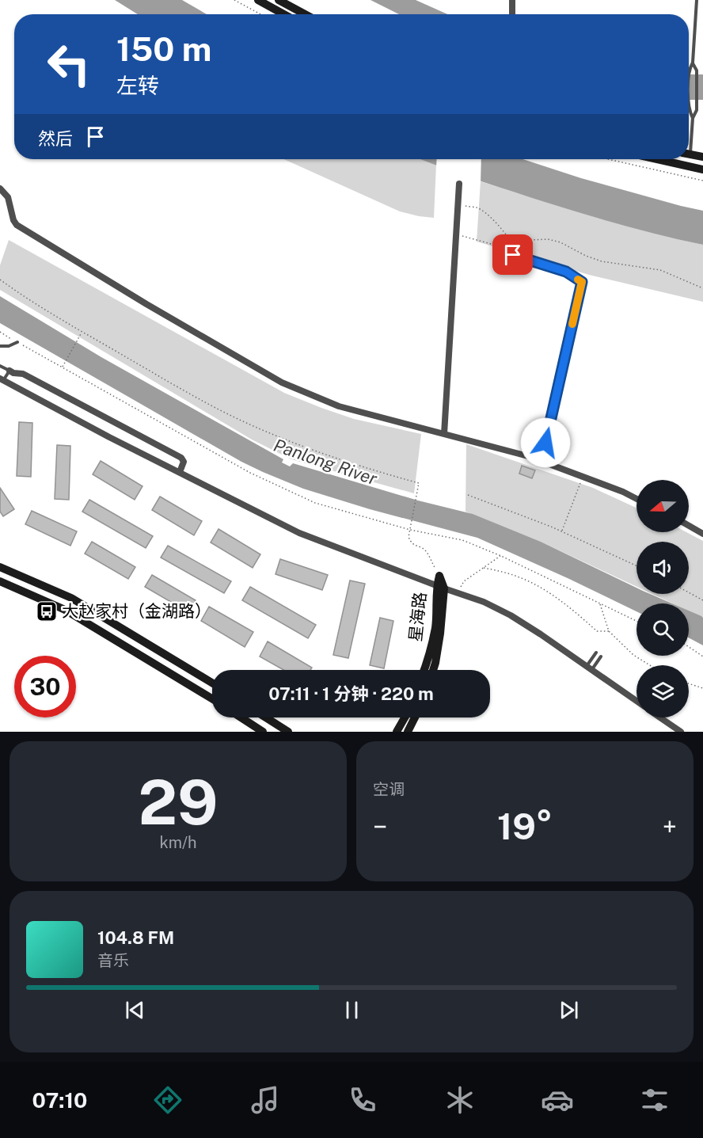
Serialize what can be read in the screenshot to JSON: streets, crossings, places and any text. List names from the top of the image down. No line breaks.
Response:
{"streets":{"main road":["星海路"]},"water":["Panlong River"],"places":{"bus stop":["大赵家村（金湖路）"]},"north":"left","page":{"turn":["150 m","左转"],"then":"然后","limit":"30","trip":"07:11 · 1 分钟 · 220 m","tile":[["29","km/h"],"空调"],"heat":["−","19°","+"],"song":["104.8 FM","音乐"],"tabs":"07:10"}}
